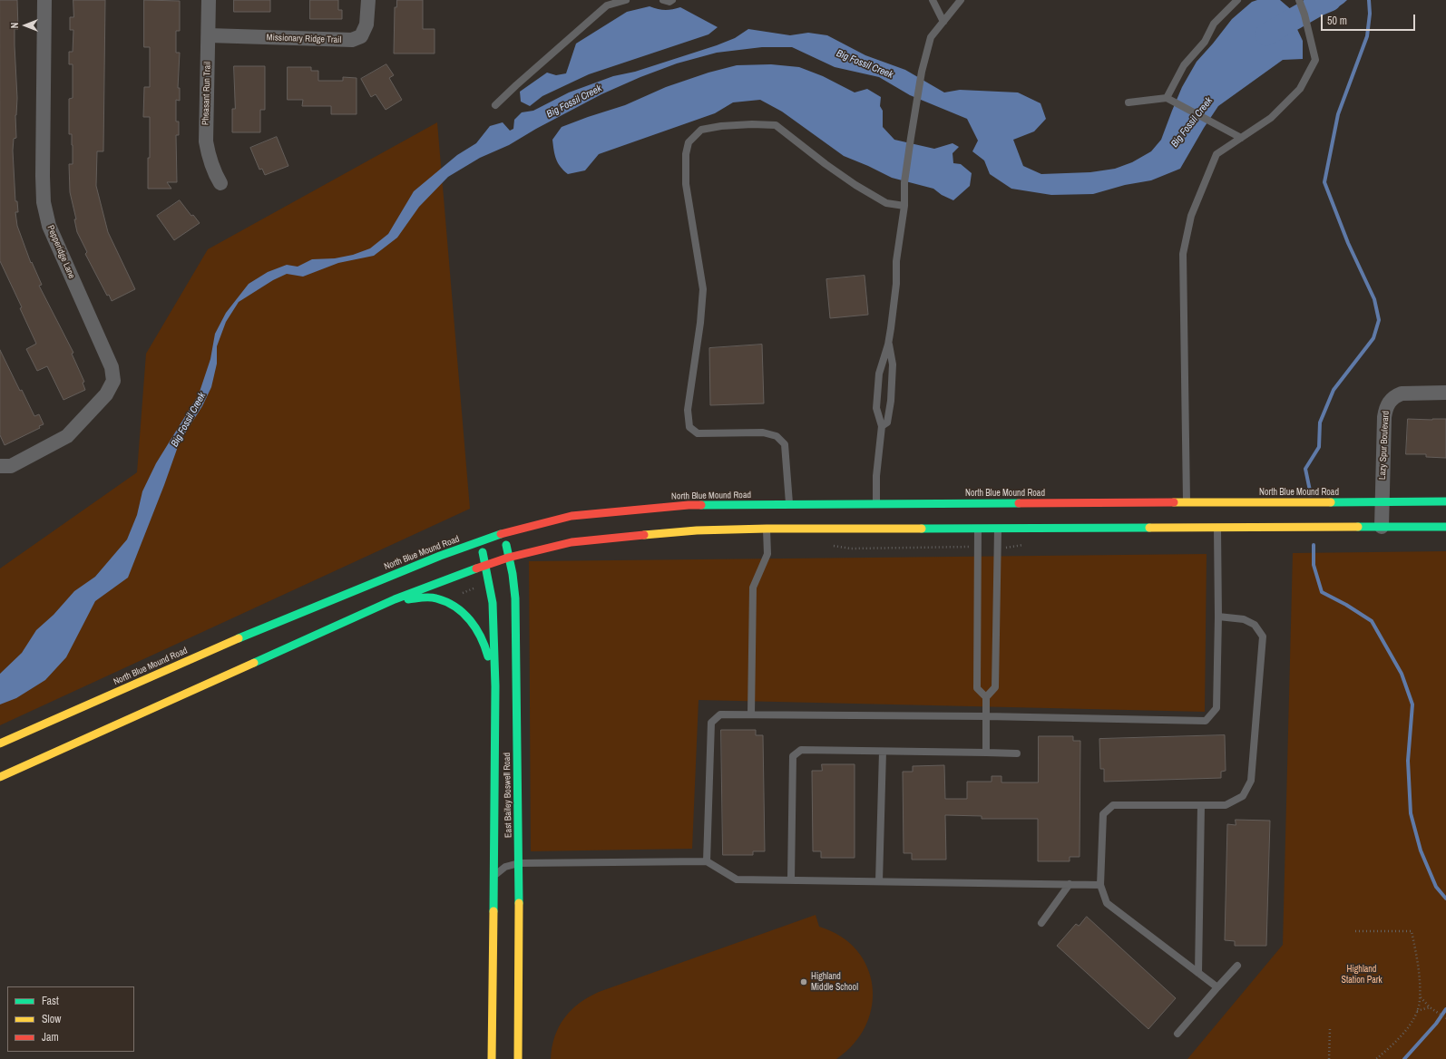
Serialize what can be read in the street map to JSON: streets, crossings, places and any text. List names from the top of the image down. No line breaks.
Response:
{"streets":{"main road":["North Blue Mound Road","East Bailey Boswell Road"],"street":["Missionary Ridge Trail","Pheasant Run Trail","Pepperidge Lane","Lazy Spur Boulevard"]},"crossings":[["Missionary Ridge Trail","Pheasant Run Trail"],["Lazy Spur Boulevard","North Blue Mound Road"],["North Blue Mound Road","East Bailey Boswell Road"]],"water":["Big Fossil Creek"],"parks":["Highland Station Park"],"places":["Highland Middle School"],"legend":["Fast","Slow","Jam"],"scale_bar":"50 m","north":"left"}
